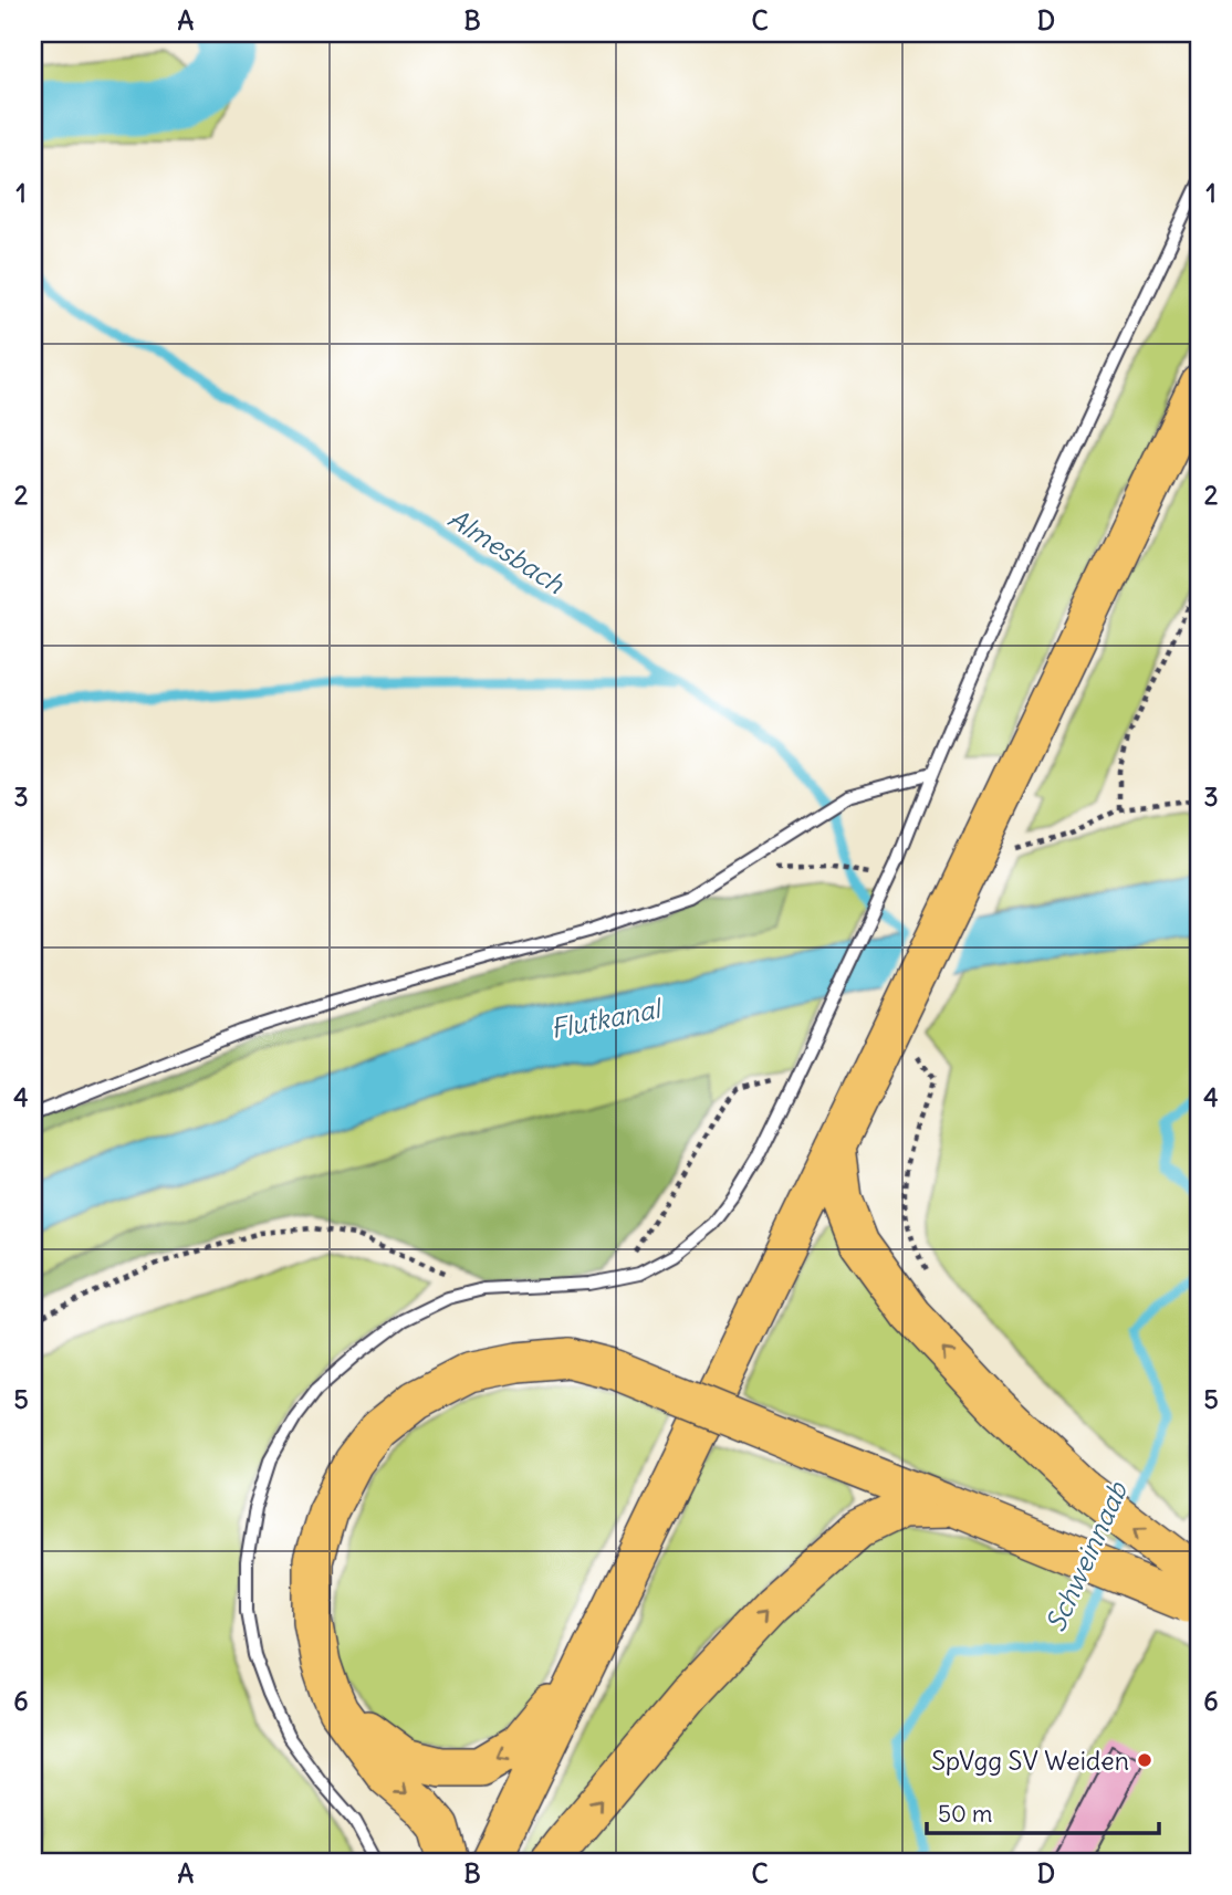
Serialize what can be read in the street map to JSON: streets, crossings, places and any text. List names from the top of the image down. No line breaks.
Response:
{"water":["Almesbach","Flutkanal","Schweinnaab"],"places":["SpVgg SV Weiden"],"scale_bar":"50 m","grid":{"columns":["A","B","C","D"],"rows":["1","2","3","4","5","6"]}}
